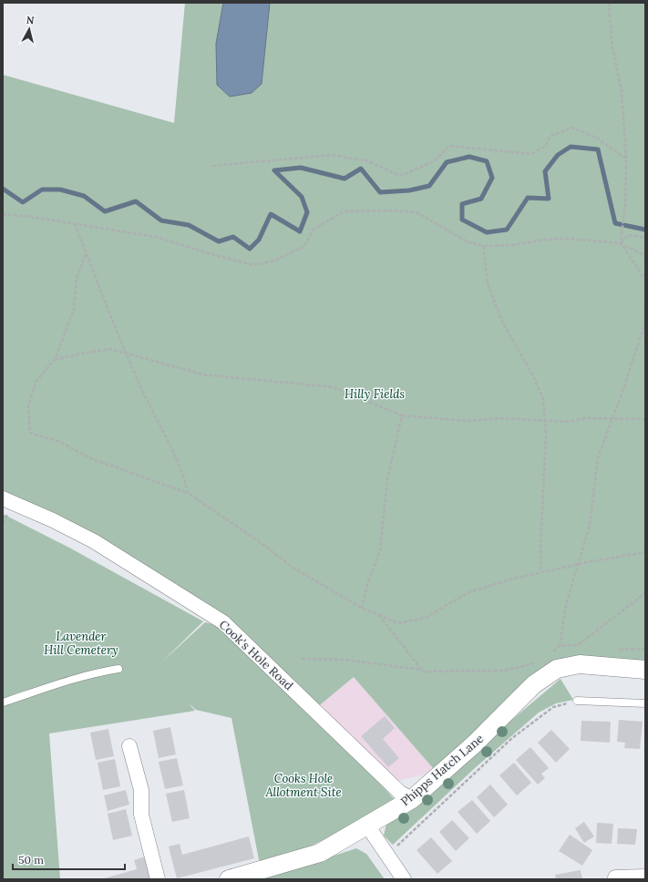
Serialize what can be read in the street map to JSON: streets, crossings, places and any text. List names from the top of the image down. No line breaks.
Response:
{"streets":{"street":["Cook's Hole Road","Phipps Hatch Lane"]},"crossings":[["Cook's Hole Road","Phipps Hatch Lane"]],"parks":["Hilly Fields","Lavender Hill Cemetery","Cooks Hole Allotment Site"],"scale_bar":"50 m","north":"top"}
